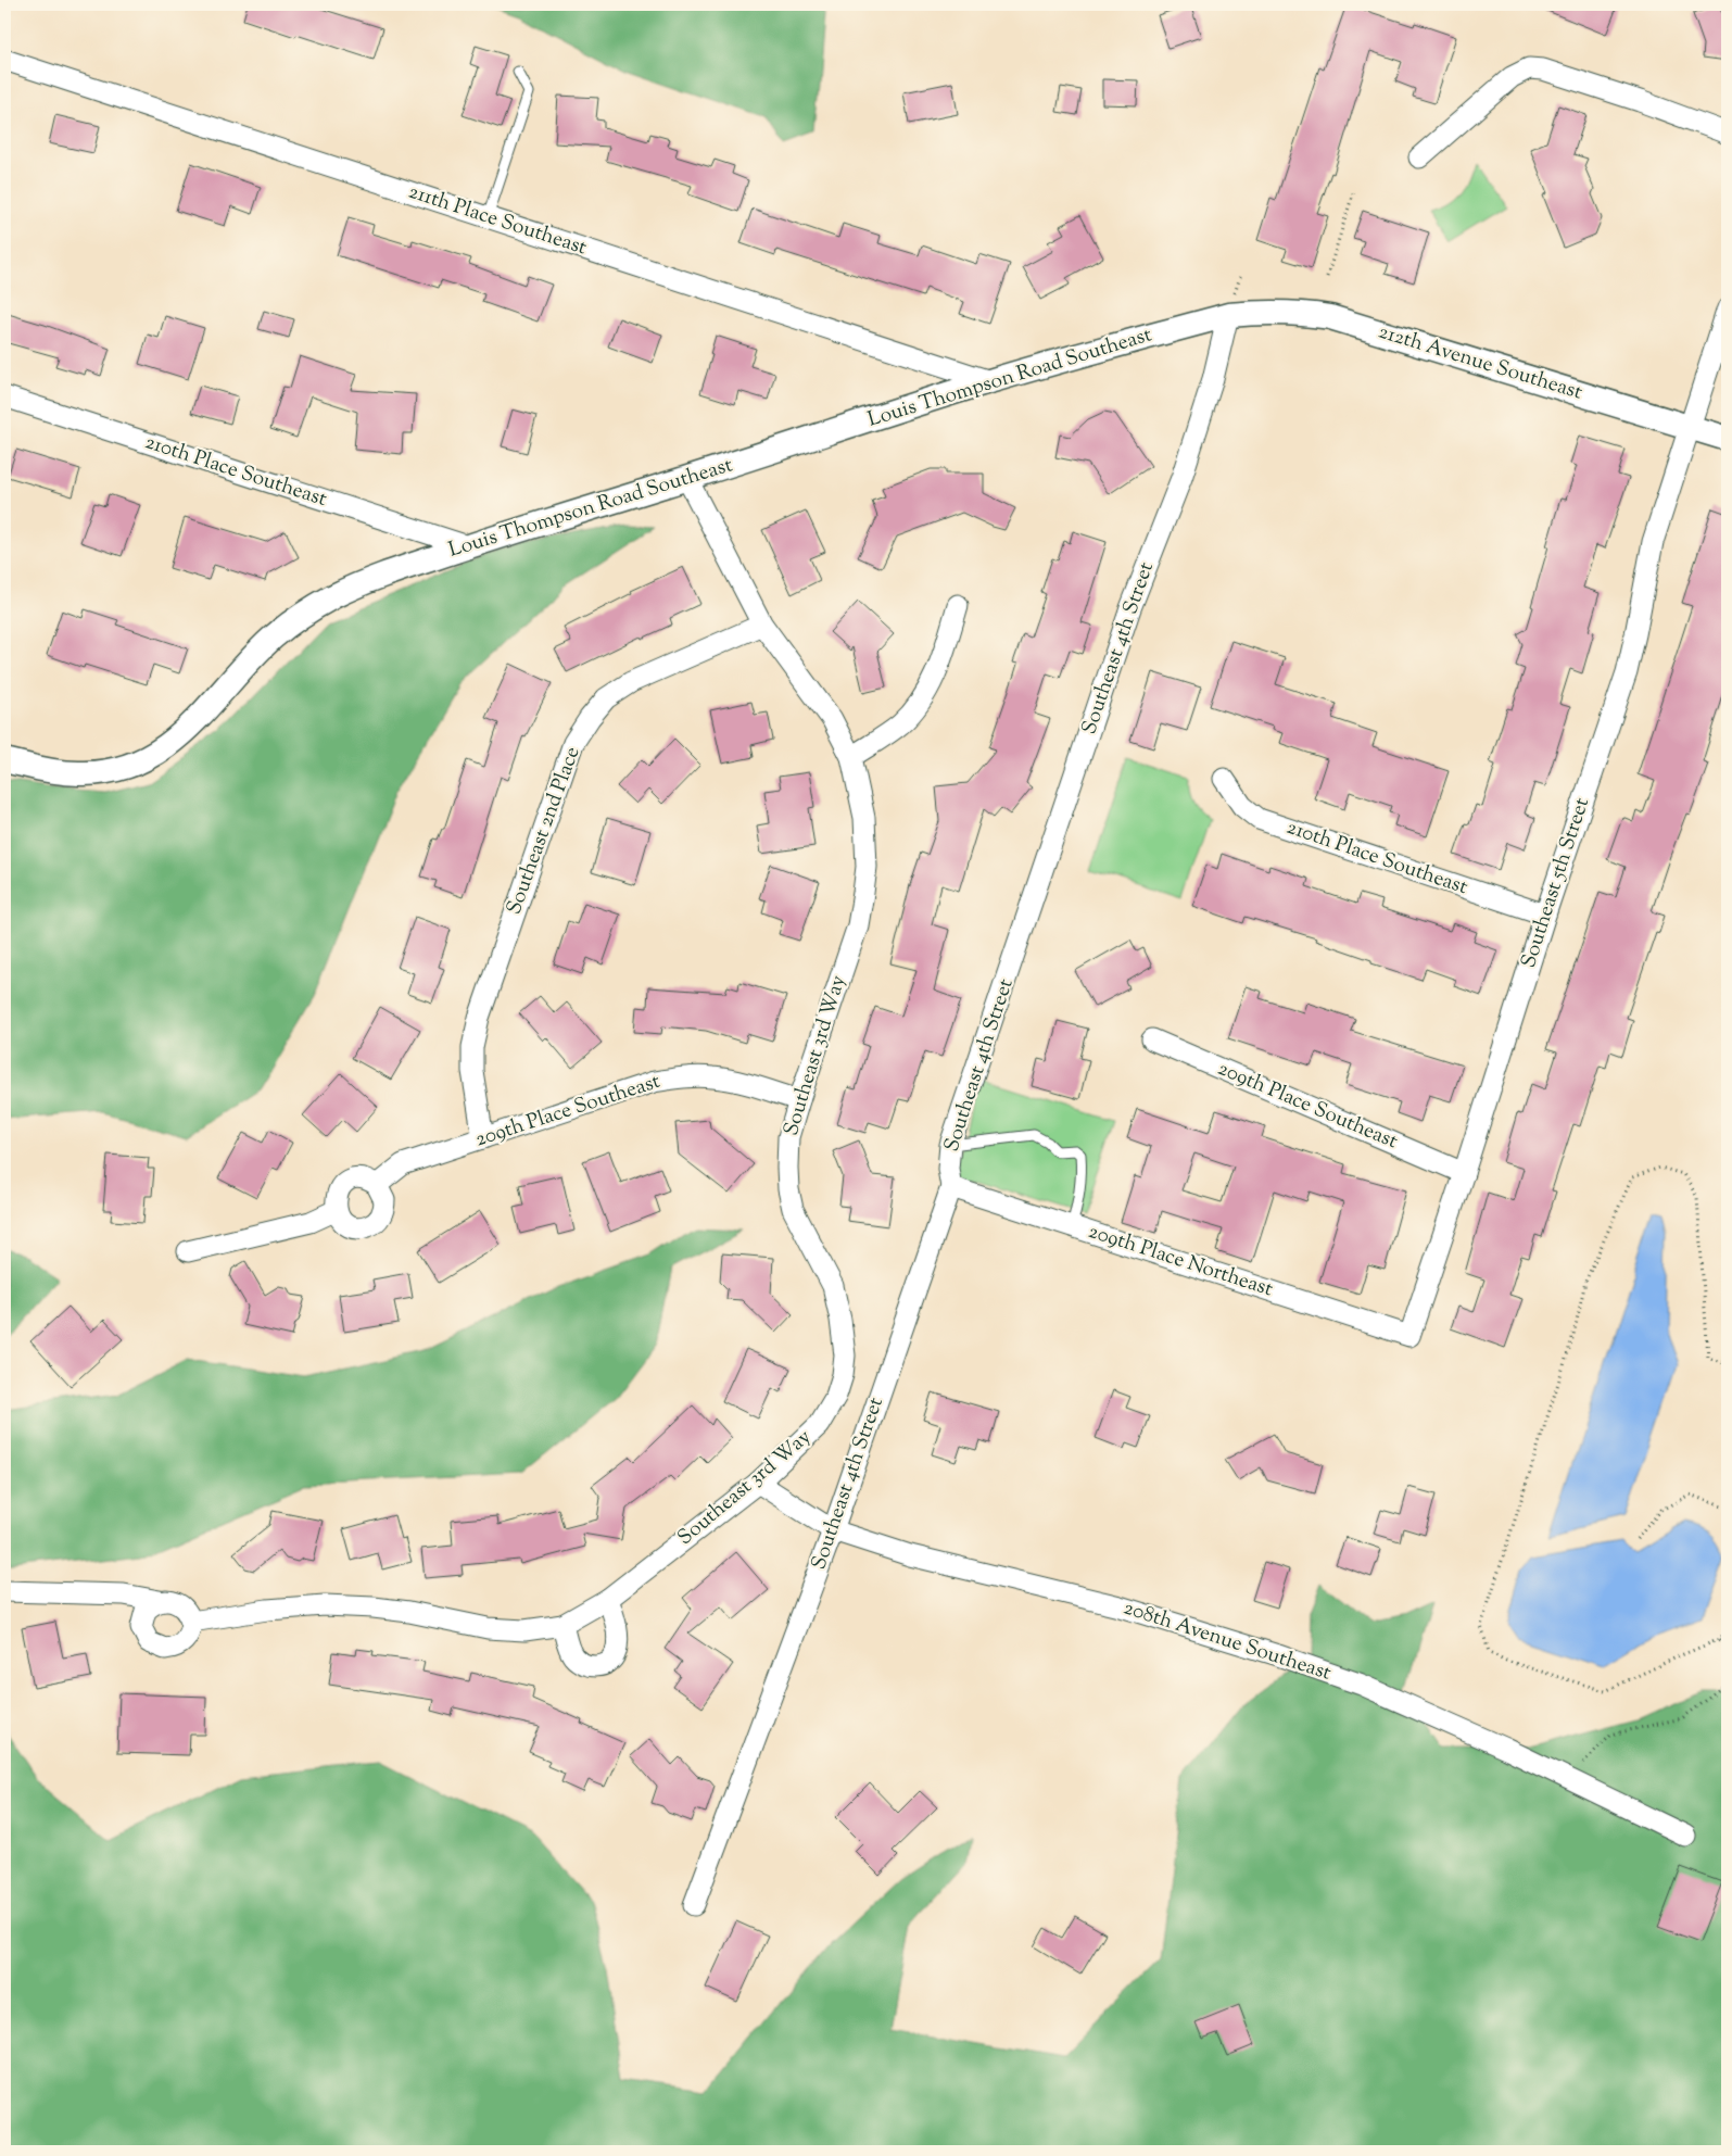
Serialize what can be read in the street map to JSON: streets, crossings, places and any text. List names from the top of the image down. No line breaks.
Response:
{"streets":{"street":["211th Place Southeast","212th Avenue Southeast","Louis Thompson Road Southeast","210th Place Southeast","Southeast 4th Street","Southeast 2nd Place","Southeast 5th Street","Southeast 3rd Way","209th Place Southeast","209th Place Northeast","208th Avenue Southeast"]},"crossings":[["211th Place Southeast","Louis Thompson Road Southeast"],["212th Avenue Southeast","Louis Thompson Road Southeast"],["212th Avenue Southeast","Southeast 4th Street"],["212th Avenue Southeast","Southeast 5th Street"],["Louis Thompson Road Southeast","210th Place Southeast"],["Louis Thompson Road Southeast","Southeast 4th Street"],["Louis Thompson Road Southeast","Southeast 3rd Way"],["210th Place Southeast","Southeast 5th Street"],["Southeast 4th Street","209th Place Northeast"],["Southeast 4th Street","208th Avenue Southeast"],["Southeast 2nd Place","Southeast 3rd Way"],["Southeast 2nd Place","209th Place Southeast"],["Southeast 5th Street","209th Place Southeast"],["Southeast 5th Street","209th Place Northeast"],["Southeast 3rd Way","209th Place Southeast"],["Southeast 3rd Way","208th Avenue Southeast"]]}
